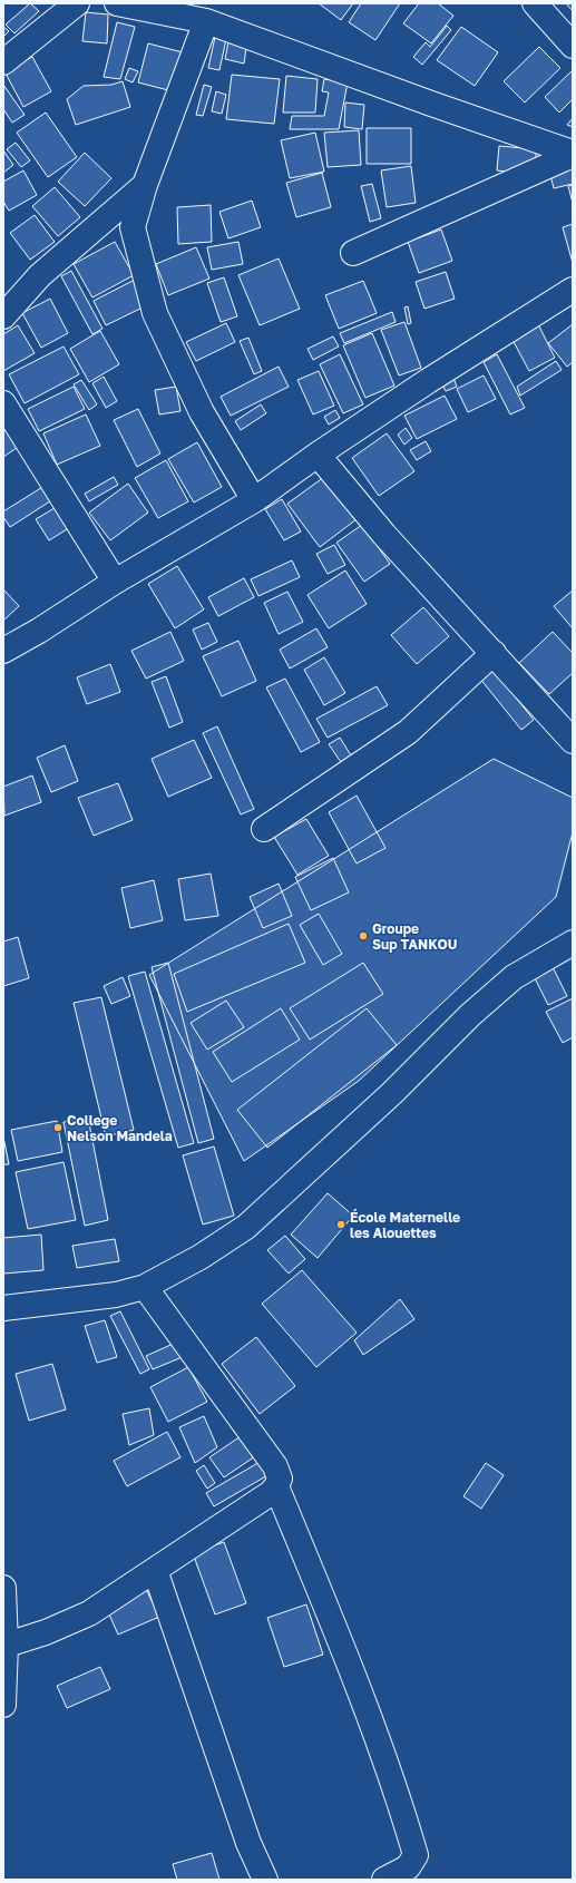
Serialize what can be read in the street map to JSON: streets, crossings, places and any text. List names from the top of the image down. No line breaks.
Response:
{"places":["Groupe Sup TANKOU","College Nelson Mandela","École Maternelle les Alouettes"]}
